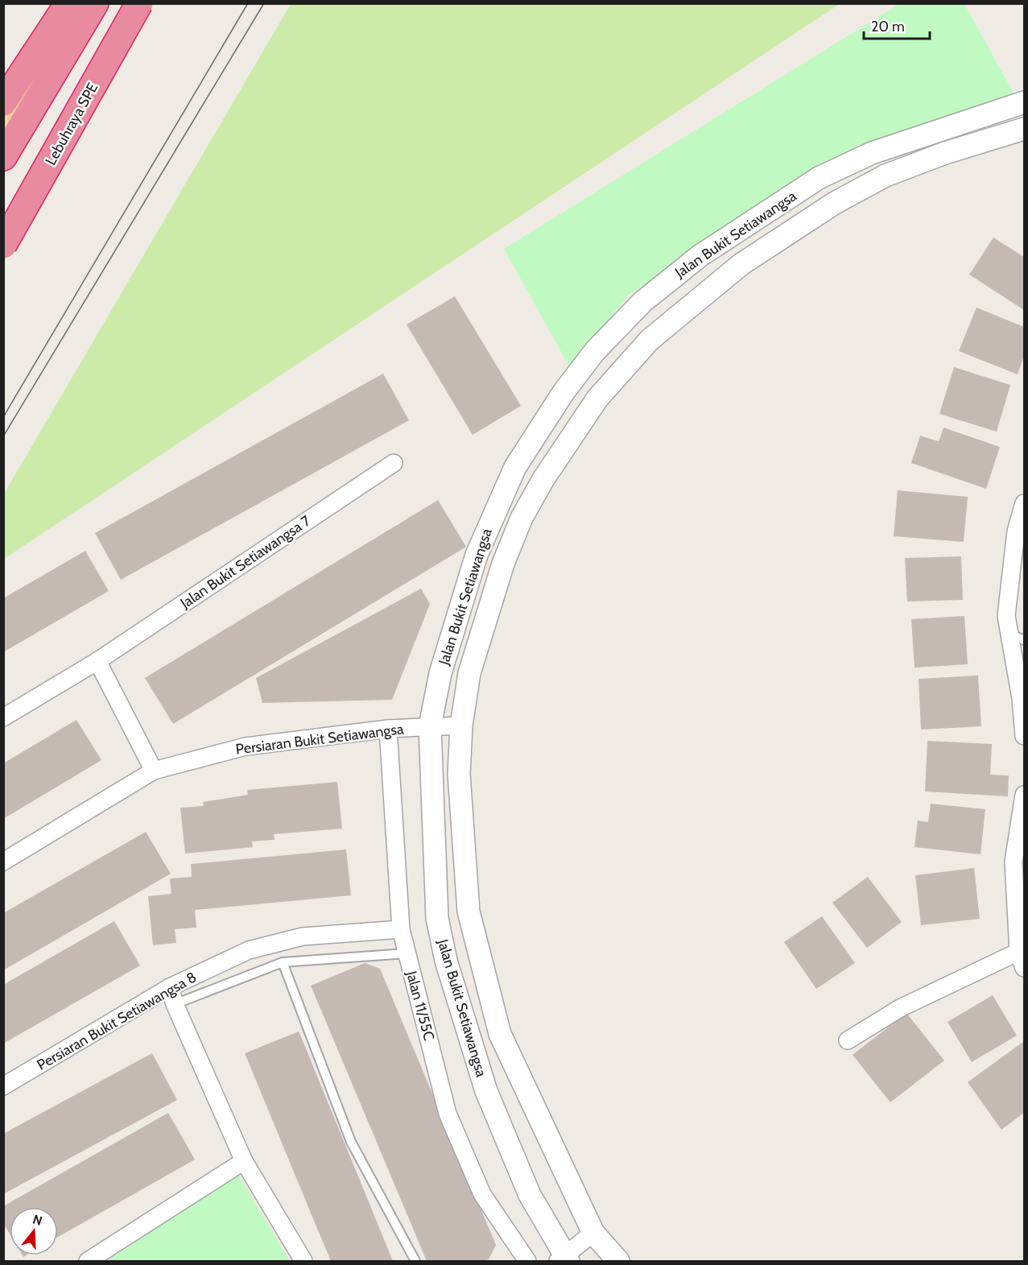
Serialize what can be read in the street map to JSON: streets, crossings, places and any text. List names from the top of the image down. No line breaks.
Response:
{"streets":{"highway":["Lebuhraya SPE"],"street":["Jalan Bukit Setiawangsa","Jalan Bukit Setiawangsa 7","Persiaran Bukit Setiawangsa","Jalan 11/55C","Persiaran Bukit Setiawangsa 8"]},"crossings":[["Jalan Bukit Setiawangsa","Persiaran Bukit Setiawangsa"],["Persiaran Bukit Setiawangsa","Jalan 11/55C"],["Jalan 11/55C","Persiaran Bukit Setiawangsa 8"]],"scale_bar":"20 m","north":"top"}
